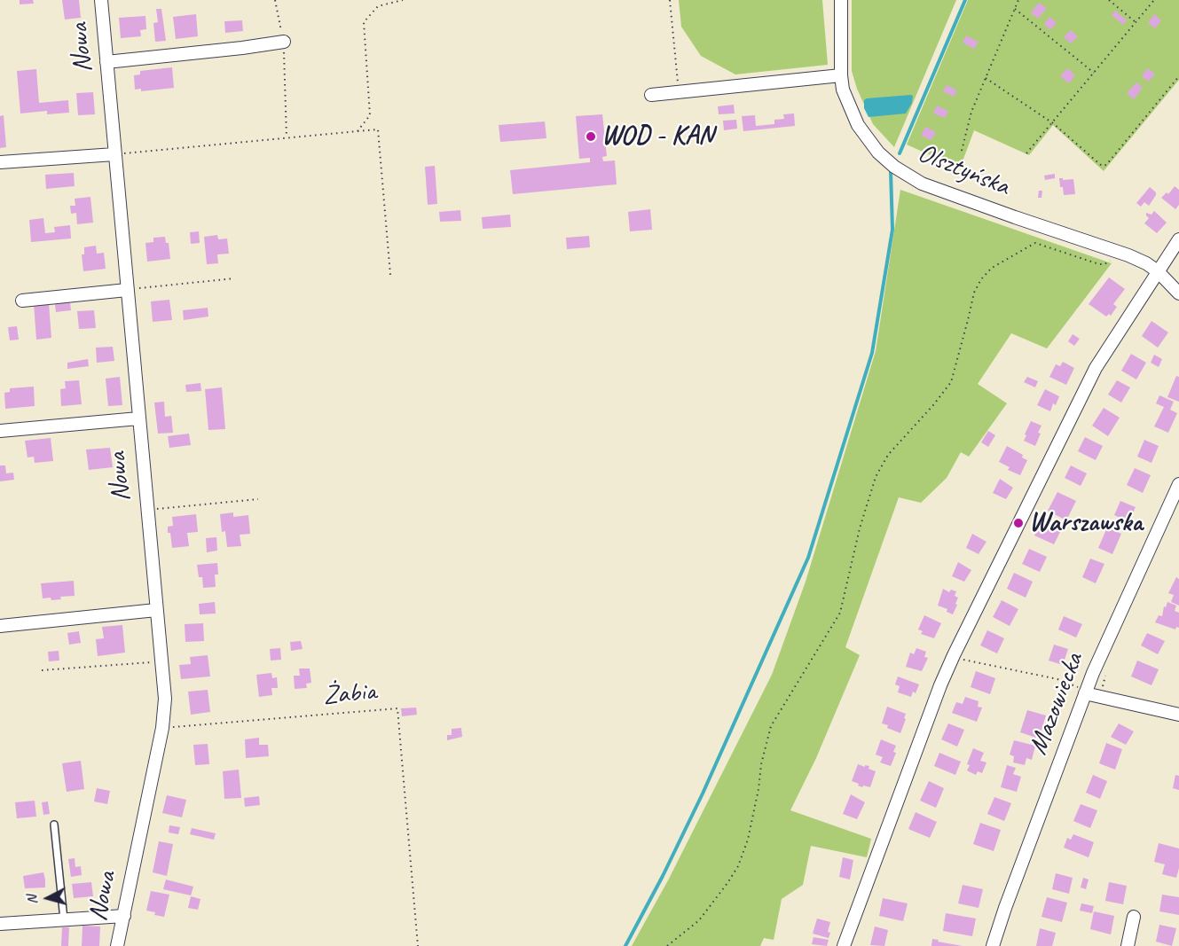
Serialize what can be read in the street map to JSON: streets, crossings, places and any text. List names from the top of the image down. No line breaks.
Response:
{"streets":{"street":["Nowa","Olsztyńska","Mazowiecka"],"path":["Żabia"]},"crossings":[["Nowa","Żabia"]],"places":["WOD - KAN","Warszawska"],"north":"left"}
